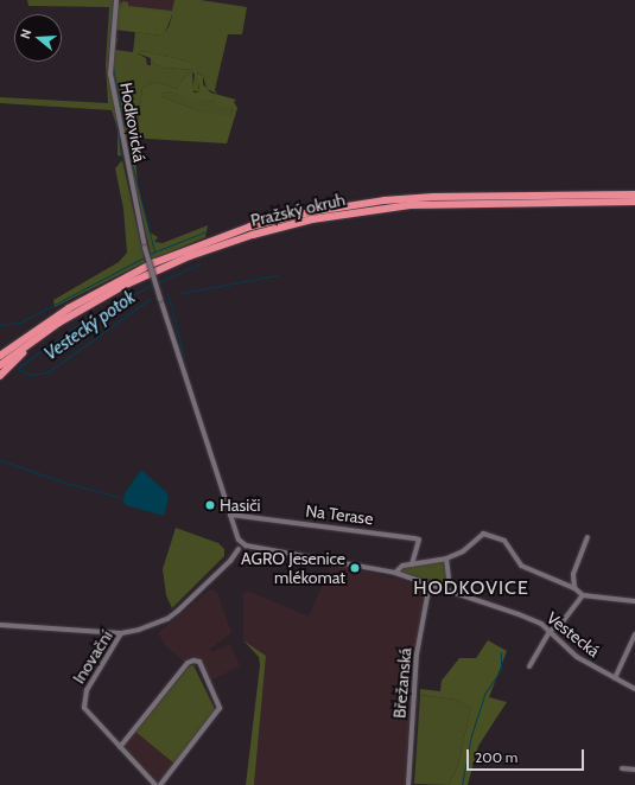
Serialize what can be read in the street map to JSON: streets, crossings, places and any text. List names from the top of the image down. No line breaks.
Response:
{"streets":{"highway":["Pražský okruh"],"street":["Hodkovická","Na Terase","Vestecká","Inovační","Břežanská"]},"crossings":[["Hodkovická","Na Terase"],["Vestecká","Inovační"],["Vestecká","Břežanská"]],"districts":["HODKOVICE"],"water":["Vestecký potok"],"places":["Hasiči","AGRO Jesenice mlékomat"],"scale_bar":"200 m","north":"left"}
